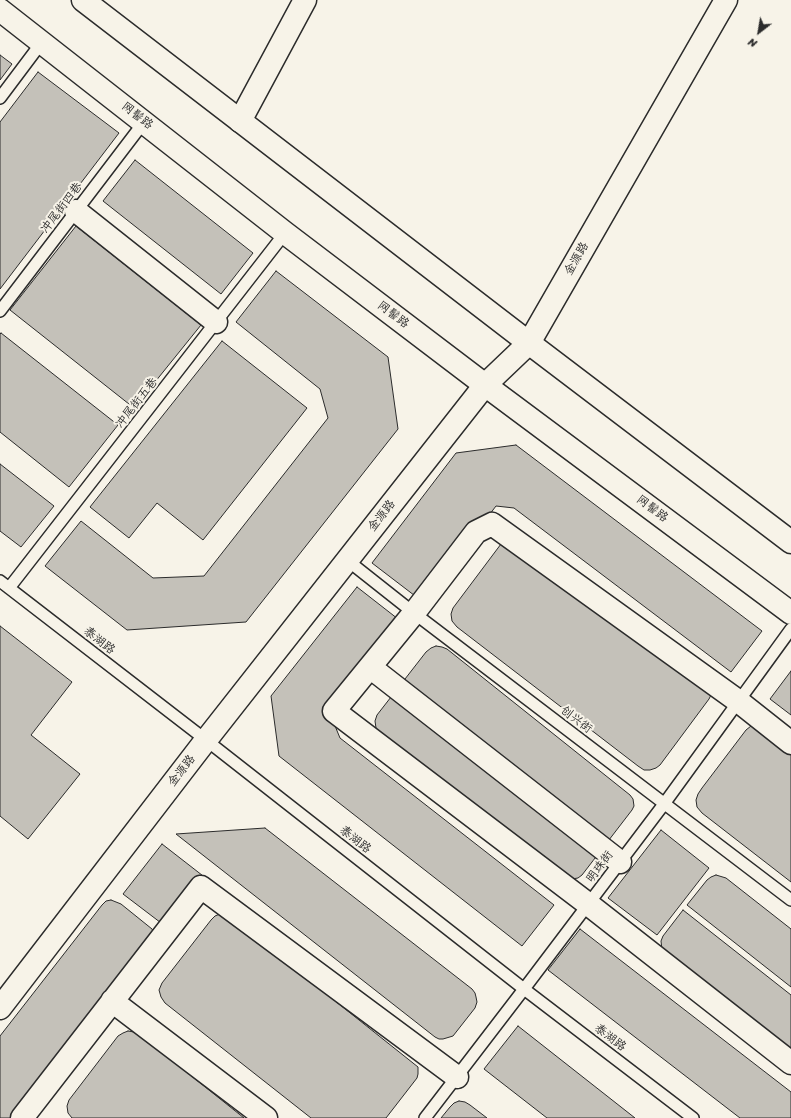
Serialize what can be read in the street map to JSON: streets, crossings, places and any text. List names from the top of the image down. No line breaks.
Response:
{"streets":{"street":["网髻路","金源路"],"lane":["冲尾街四巷","冲尾街五巷","泰湖路","创兴街","明珠街"]},"crossings":[["网髻路","冲尾街四巷"],["网髻路","金源路"],["网髻路","冲尾街五巷"],["金源路","泰湖路"],["金源路","创兴街"],["冲尾街五巷","泰湖路"],["泰湖路","明珠街"],["创兴街","明珠街"]],"north":"bottom left"}
